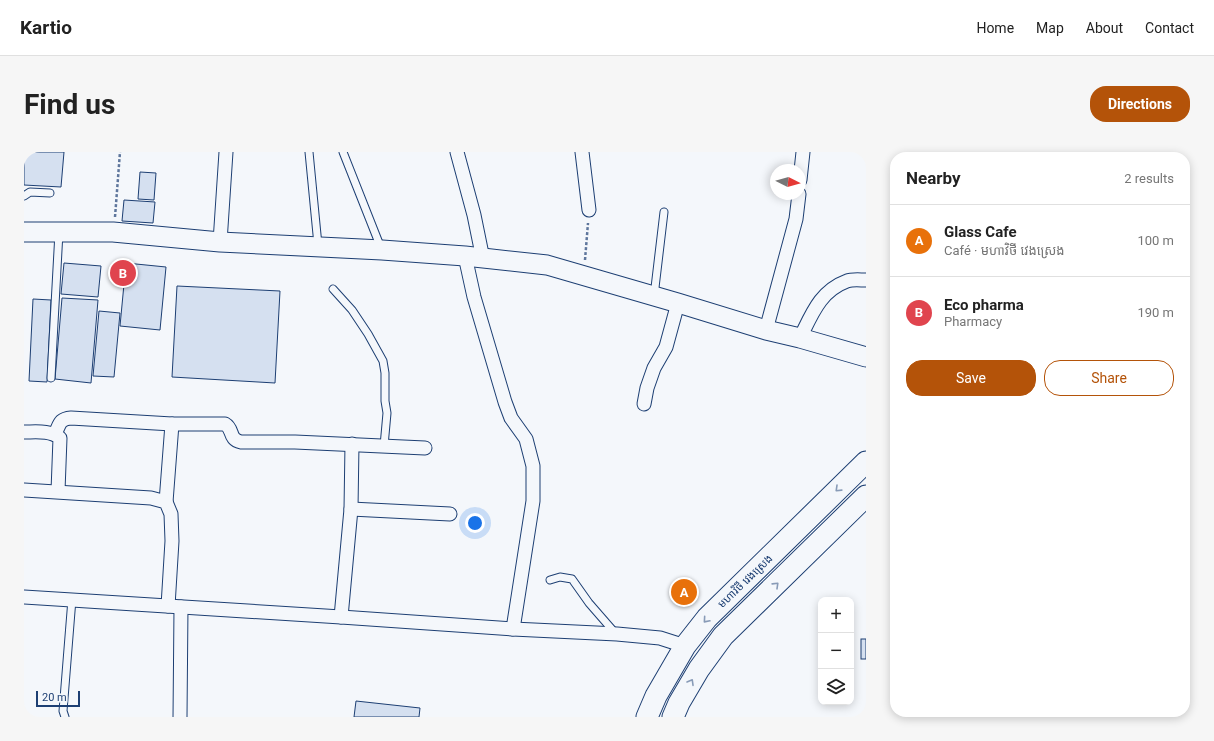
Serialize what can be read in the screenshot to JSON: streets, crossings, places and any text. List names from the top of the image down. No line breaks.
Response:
{"streets":{"main road":["មហាវិថី វេងស្រេង"]},"scale_bar":"20 m","north":"right","page":{"header":"Kartio","nav":["Home","Map","About","Contact"],"buttons":["Directions",["Save","Share"]],"title":"Find us","heading":["Nearby","2 results"],"list":[{"mark":"A","name":"Glass Cafe","note":"Café · មហាវិថី វេងស្រេង","value":"100 m"},{"mark":"B","name":"Eco pharma","note":"Pharmacy","value":"190 m"}],"pins":["B","A"],"map_buttons":["+","−"],"scale":"20 m"}}
